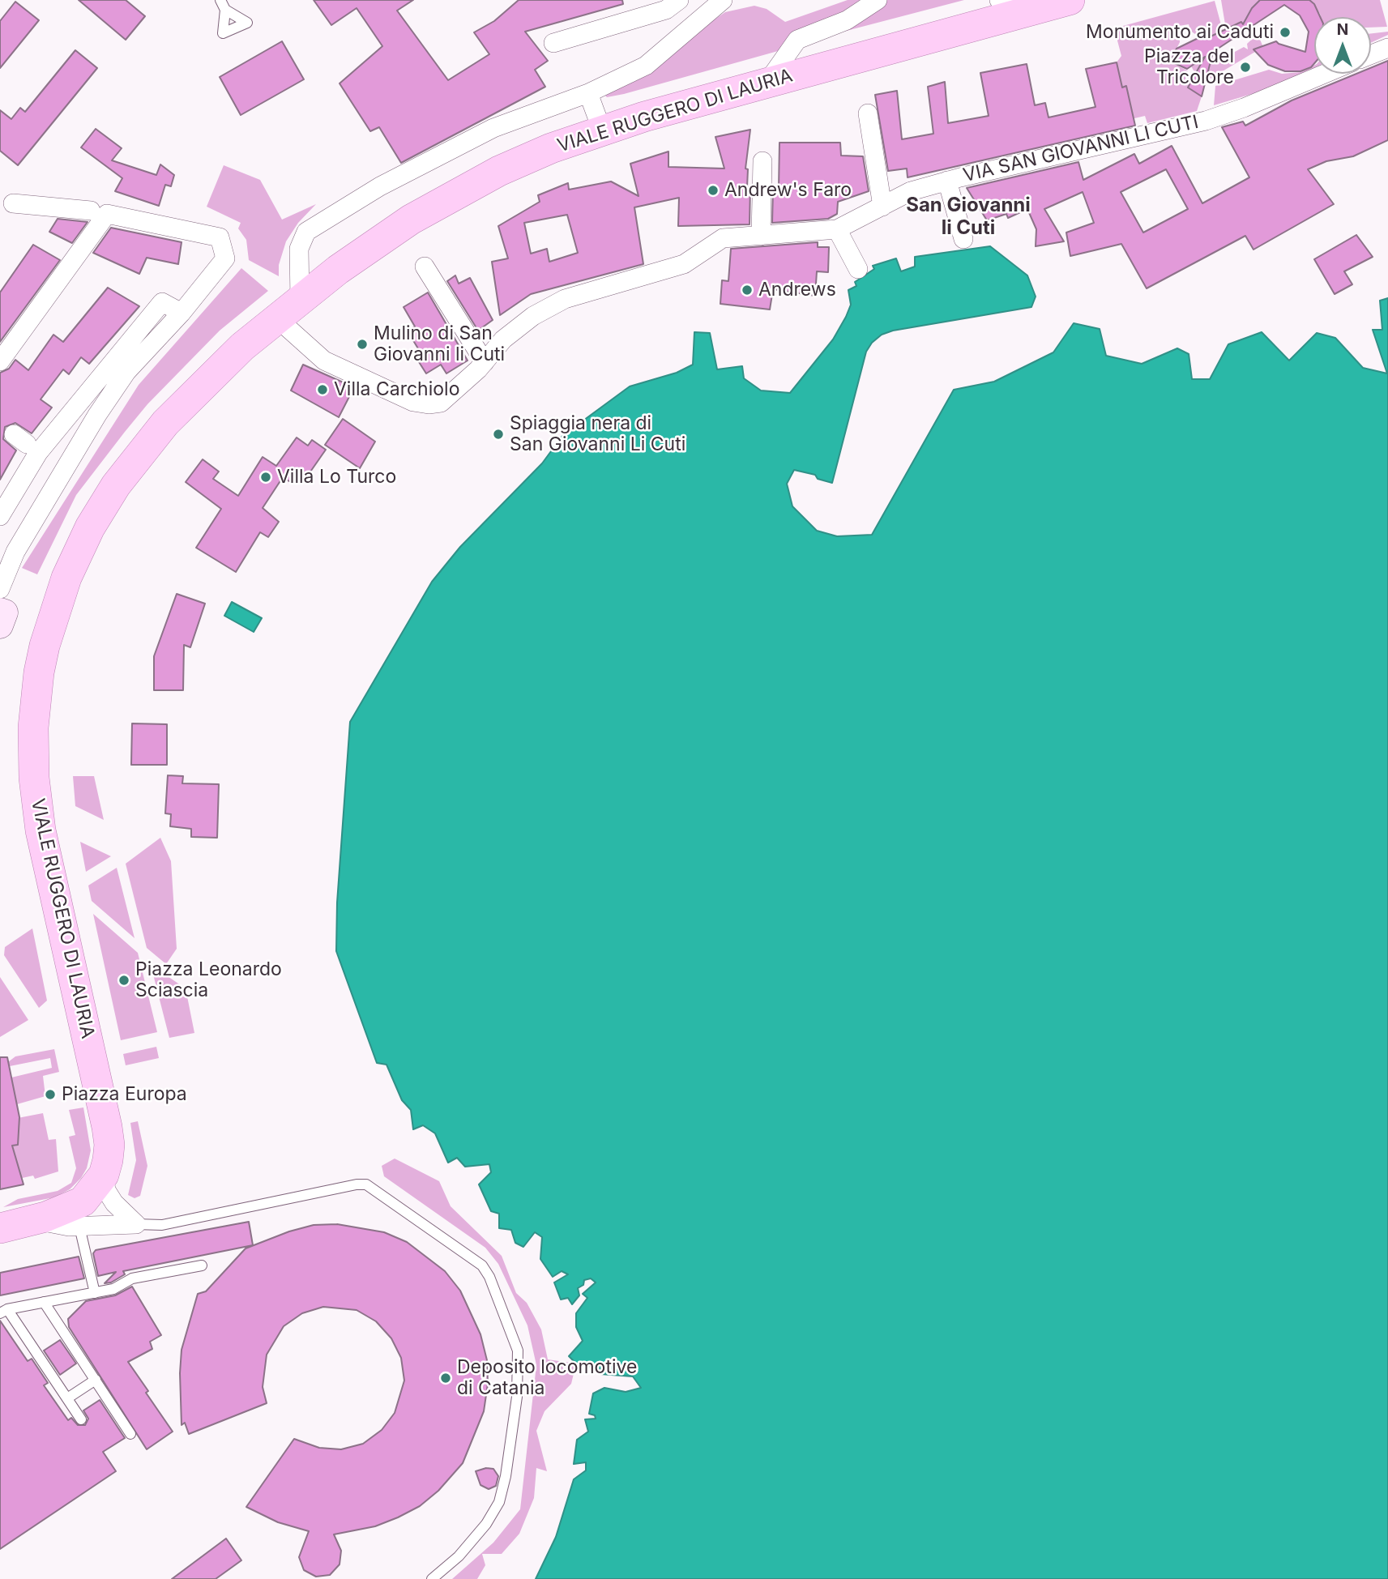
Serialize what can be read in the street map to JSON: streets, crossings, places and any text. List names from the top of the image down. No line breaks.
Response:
{"streets":{"main road":["VIALE RUGGERO DI LAURIA"],"street":["VIA SAN GIOVANNI LI CUTI"]},"crossings":[["VIALE RUGGERO DI LAURIA","VIA SAN GIOVANNI LI CUTI"]],"districts":["San Giovanni li Cuti"],"places":["Monumento ai Caduti","Piazza del Tricolore","Andrew's Faro","Andrews","Mulino di San Giovanni li Cuti","Villa Carchiolo","Spiaggia nera di San Giovanni Li Cuti","Villa Lo Turco","Piazza Leonardo Sciascia","Piazza Europa","Deposito locomotive di Catania"],"north":"top"}
